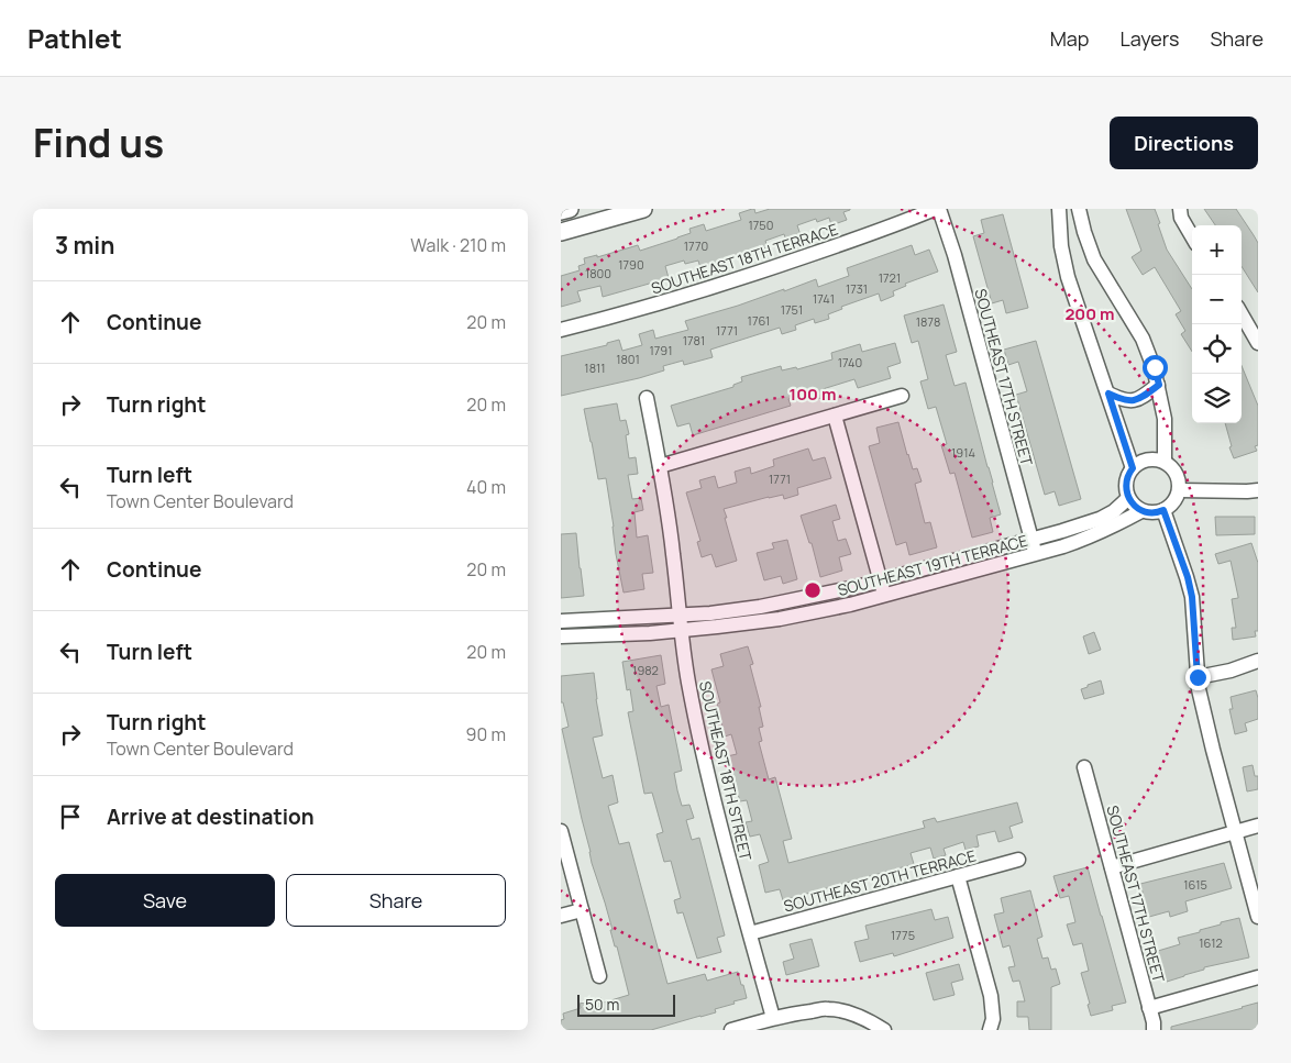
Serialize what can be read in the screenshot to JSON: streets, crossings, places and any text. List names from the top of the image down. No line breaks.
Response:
{"streets":{"street":["SOUTHEAST 18TH TERRACE","SOUTHEAST 17TH STREET","SOUTHEAST 19TH TERRACE","SOUTHEAST 18TH STREET","SOUTHEAST 20TH TERRACE"]},"crossings":[["SOUTHEAST 17TH STREET","SOUTHEAST 19TH TERRACE"],["SOUTHEAST 19TH TERRACE","SOUTHEAST 18TH STREET"],["SOUTHEAST 18TH STREET","SOUTHEAST 20TH TERRACE"]],"house_numbers":["1750","1770","1790","1800","1721","1731","1741","1751","1761","1878","1771","1781","1791","1801","1740","1811","1914","1771","1982","1615","1775","1612"],"scale_bar":"50 m","page":{"header":"Pathlet","nav":["Map","Layers","Share"],"title":"Find us","buttons":["Directions",["Save","Share"]],"heading":["3 min","Walk · 210 m"],"map_buttons":["+","−"],"list":[["Continue","20 m"],["Turn right","20 m"],["Turn left","Town Center Boulevard","40 m"],["Continue","20 m"],["Turn left","20 m"],["Turn right","Town Center Boulevard","90 m"],"Arrive at destination"],"scale":"50 m"},"rings":["200 m","100 m"]}
